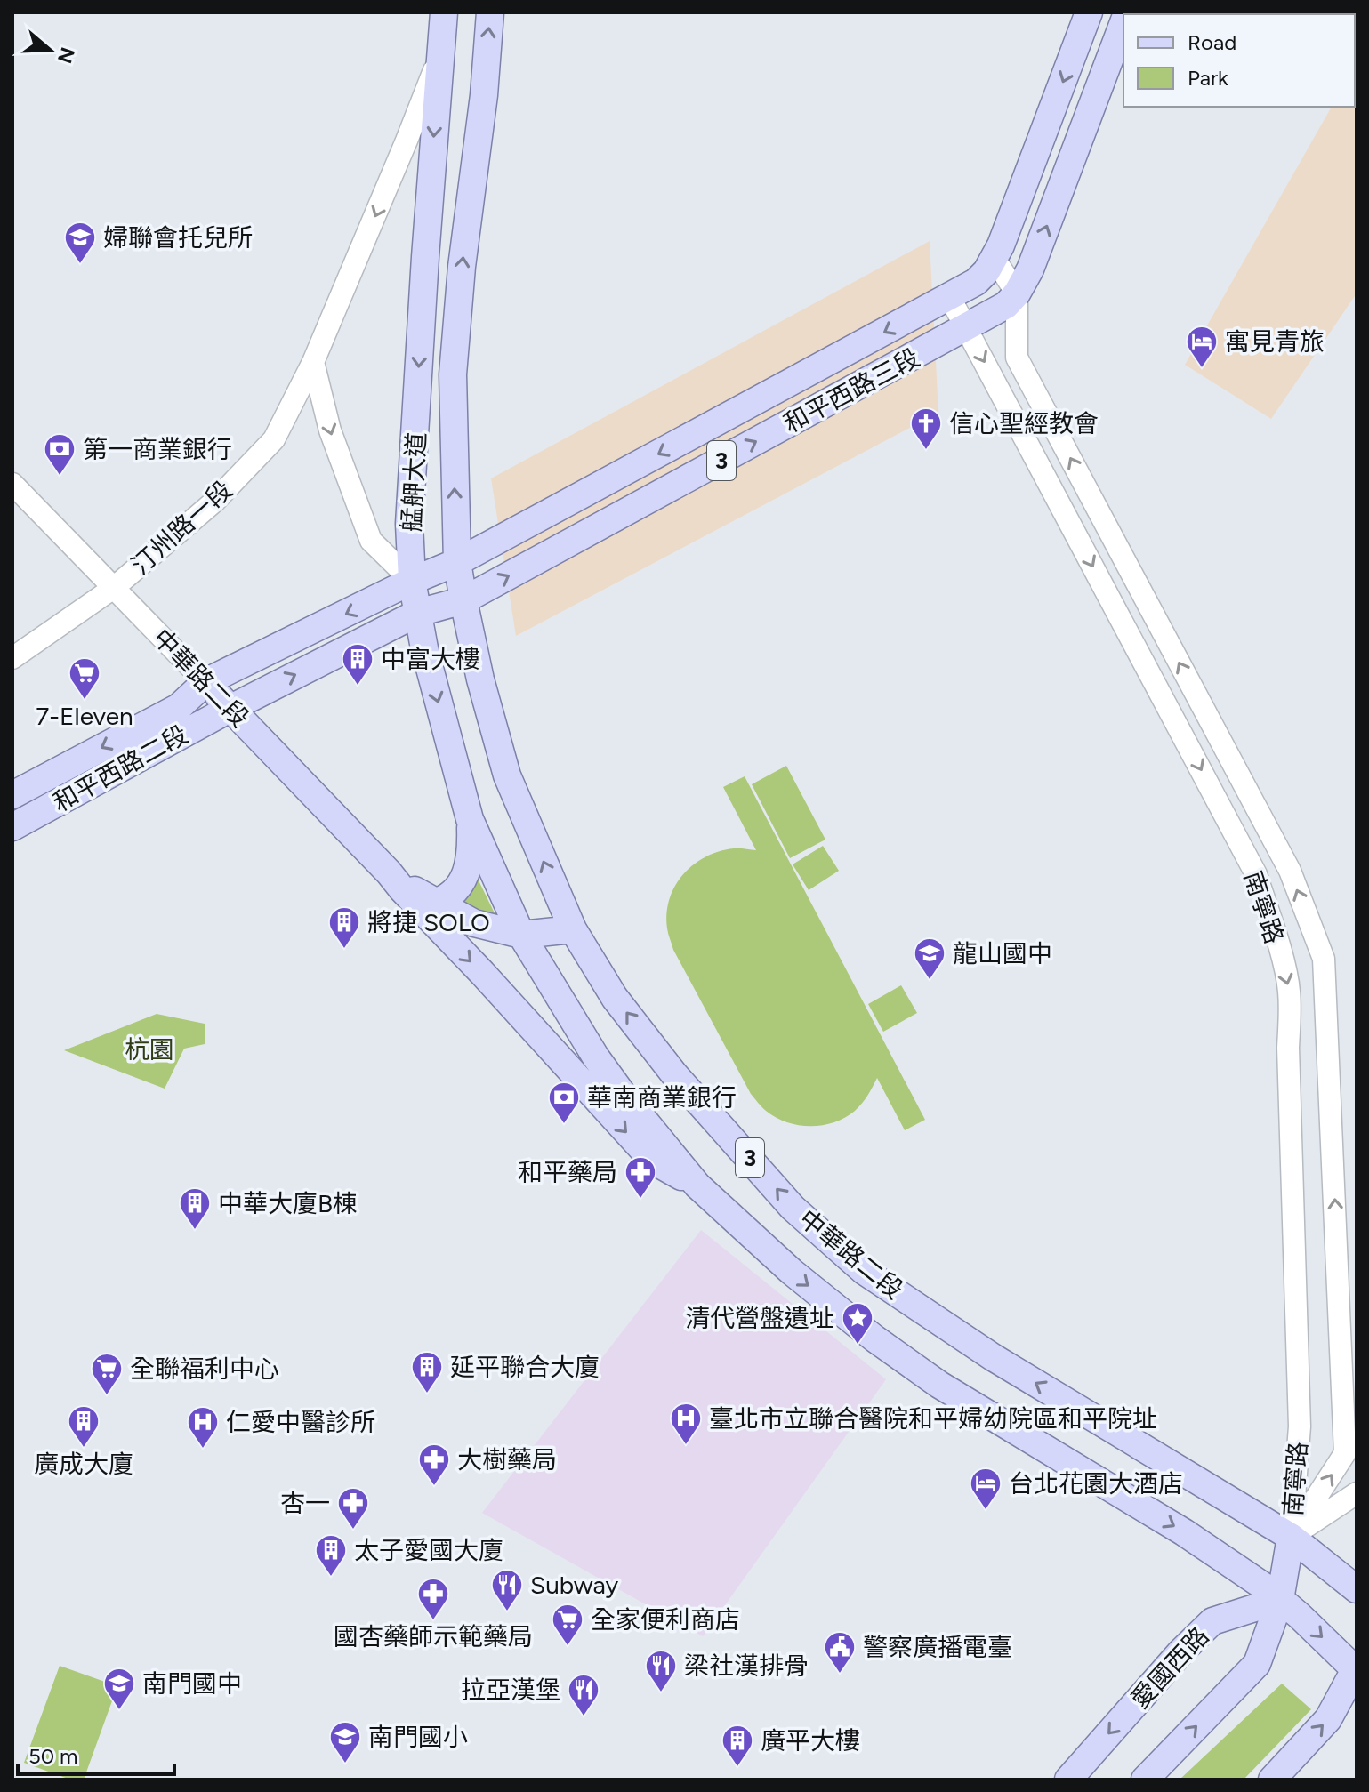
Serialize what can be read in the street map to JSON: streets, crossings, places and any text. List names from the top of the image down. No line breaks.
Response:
{"streets":{"main road":["和平西路三段","3","艋舺大道","中華路二段","和平西路二段","愛國西路"],"street":["汀州路一段","南寧路"]},"crossings":[["和平西路三段","艋舺大道"],["和平西路三段","和平西路二段"],["和平西路三段","南寧路"],["3","中華路二段"],["3","南寧路"],["3","愛國西路"],["艋舺大道","汀州路一段"],["艋舺大道","中華路二段"],["艋舺大道","和平西路二段"],["汀州路一段","中華路二段"],["中華路二段","和平西路二段"],["中華路二段","南寧路"],["中華路二段","愛國西路"]],"one_way":["汀州路一段"],"parks":["杭園"],"places":{"school or university":["婦聯會托兒所","龍山國中","南門國中","南門國小"],"hotel":["寓見青旅","台北花園大酒店"],"church":["信心聖經教會"],"bank":["第一商業銀行","華南商業銀行"],"building":["中富大樓","將捷 SOLO","中華大廈B棟","延平聯合大廈","廣成大廈","太子愛國大廈","廣平大樓"],"supermarket":["7-Eleven","全聯福利中心","全家便利商店"],"pharmacy":["和平藥局","大樹藥局","杏一","國杏藥師示範藥局"],"place":["清代營盤遺址"],"hospital":["臺北市立聯合醫院和平婦幼院區和平院址","仁愛中醫診所"],"restaurant":["Subway","梁社漢排骨","拉亞漢堡"],"public building":["警察廣播電臺"]},"legend":["Road","Park"],"scale_bar":"50 m","north":"right"}
